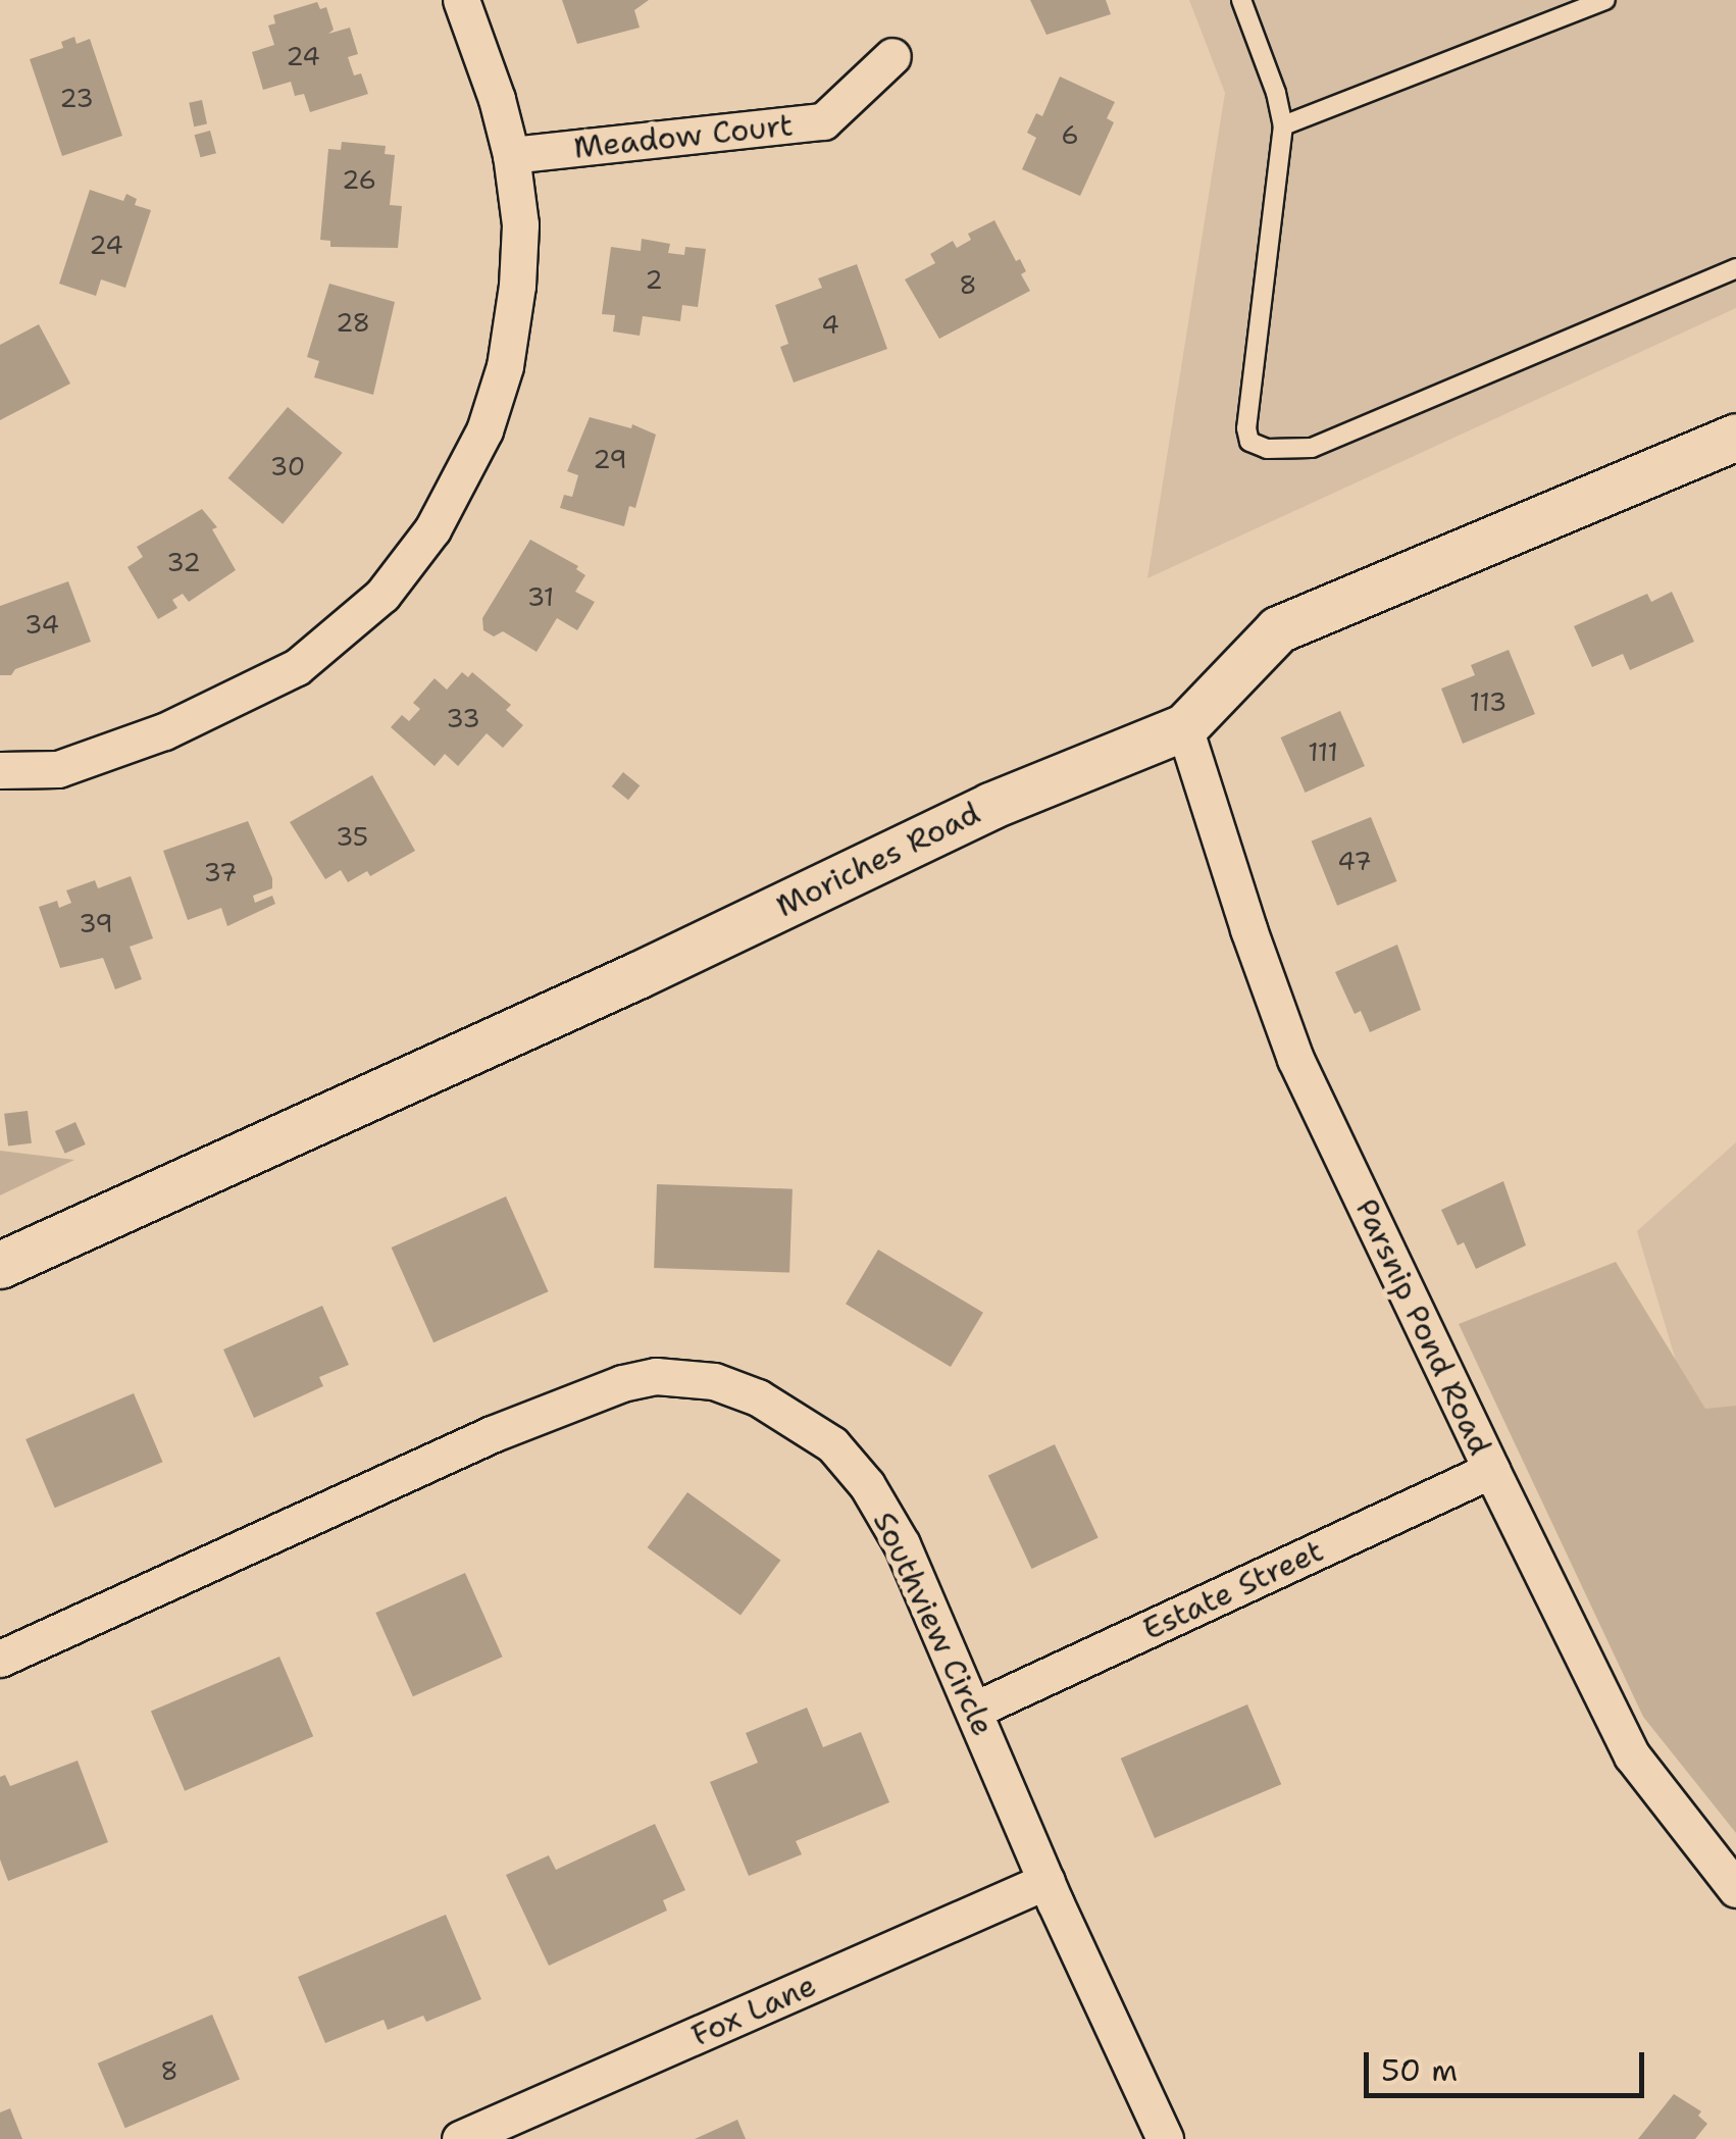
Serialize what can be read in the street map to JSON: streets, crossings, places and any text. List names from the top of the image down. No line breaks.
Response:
{"streets":{"street":["Meadow Court","Moriches Road","Parsnip Pond Road","Estate Street","Southview Circle","Fox Lane"]},"crossings":[["Moriches Road","Parsnip Pond Road"],["Parsnip Pond Road","Estate Street"],["Estate Street","Southview Circle"],["Southview Circle","Fox Lane"]],"house_numbers":["24","23","6","26","24","2","8","28","4","29","30","32","31","34","113","33","111","35","47","37","39","8"],"scale_bar":"50 m"}
